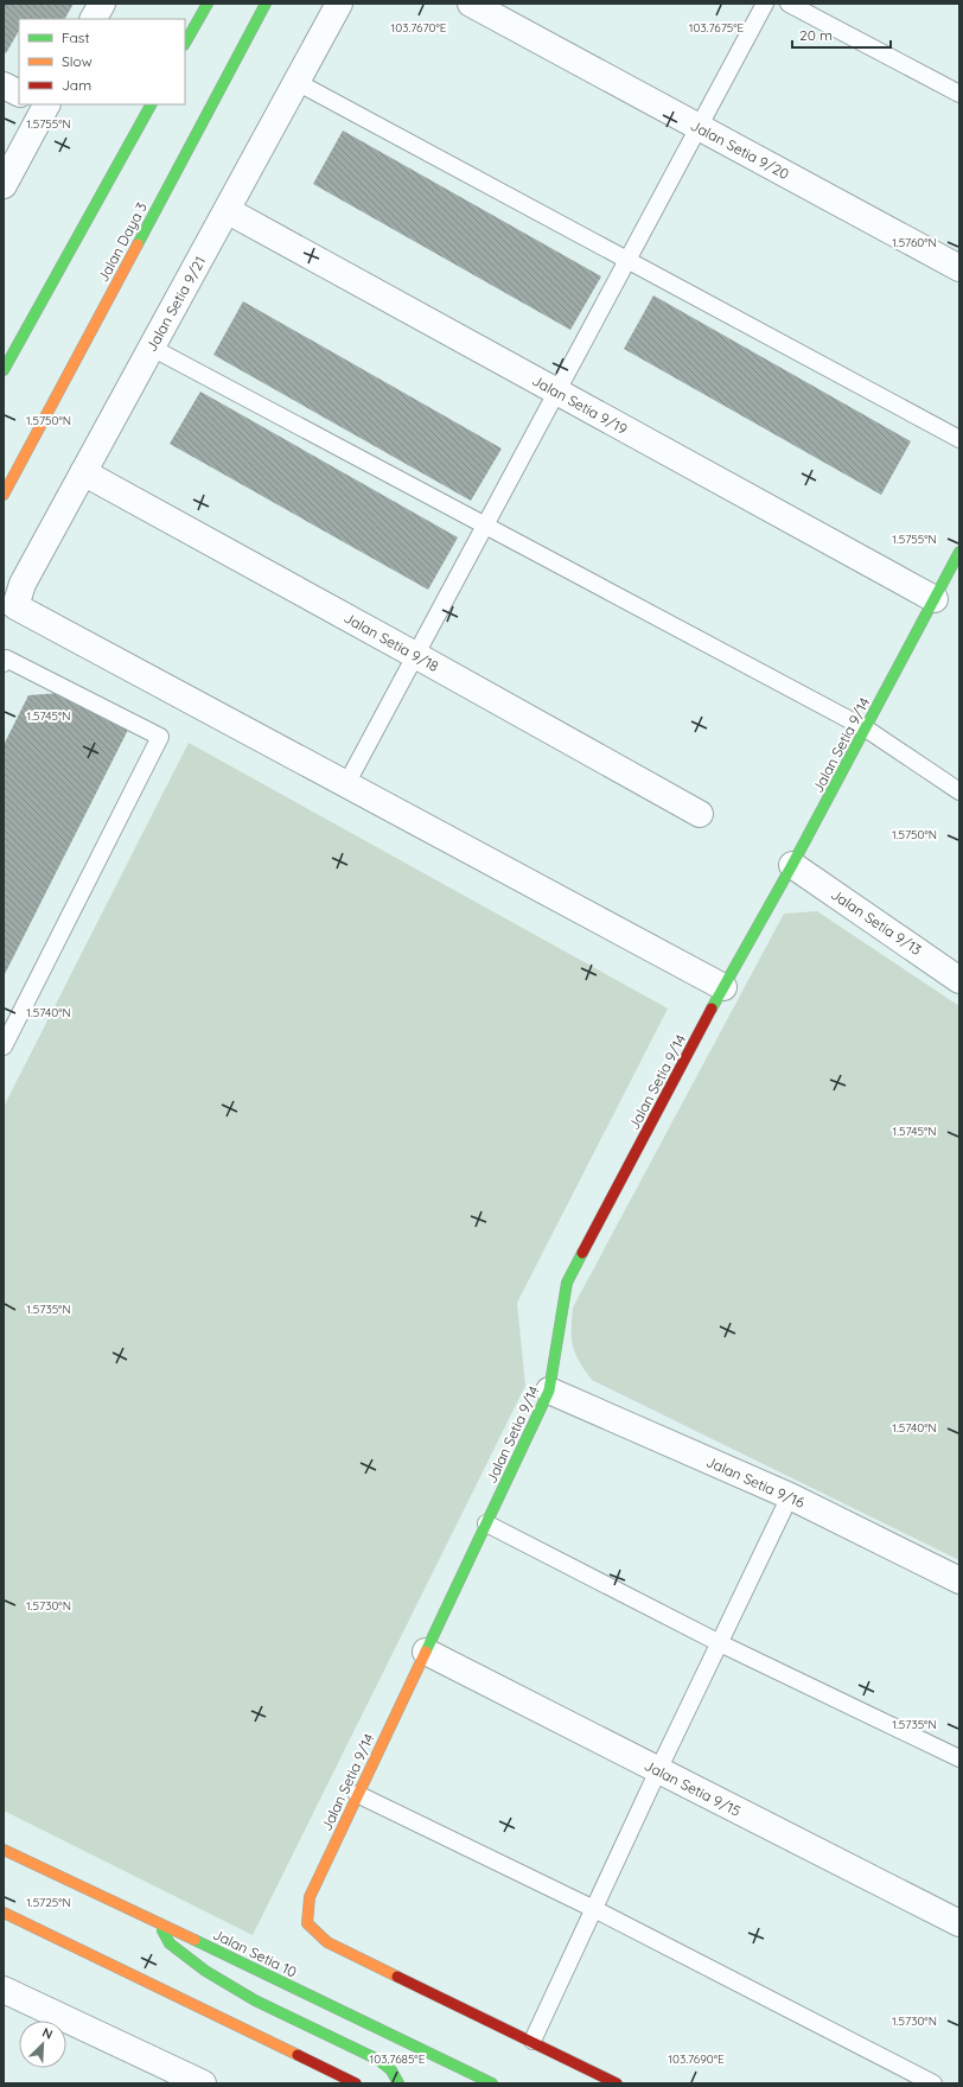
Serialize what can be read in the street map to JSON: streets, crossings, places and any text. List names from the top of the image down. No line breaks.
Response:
{"streets":{"street":["Jalan Setia 9/20","Jalan Daya 3","Jalan Setia 9/21","Jalan Setia 9/19","Jalan Setia 9/18","Jalan Setia 9/14","Jalan Setia 9/13","Jalan Setia 9/16","Jalan Setia 9/15","Jalan Setia 10"]},"crossings":[["Jalan Setia 9/21","Jalan Setia 9/19"],["Jalan Setia 9/21","Jalan Setia 9/18"],["Jalan Setia 9/19","Jalan Setia 9/14"],["Jalan Setia 9/14","Jalan Setia 9/13"],["Jalan Setia 9/14","Jalan Setia 9/16"],["Jalan Setia 9/14","Jalan Setia 9/15"]],"legend":["Fast","Slow","Jam"],"scale_bar":"20 m","north":"top right","coordinates":["103.7670°E","103.7675°E","1.5755°N","1.5760°N","1.5750°N","1.5745°N","1.5740°N","1.5735°N","1.5730°N","1.5725°N","103.7685°E","103.7690°E"]}
